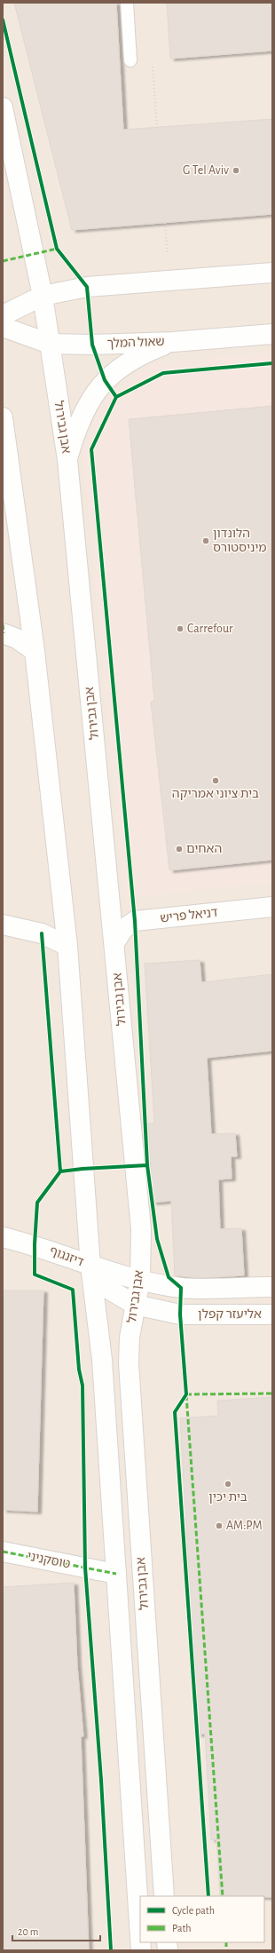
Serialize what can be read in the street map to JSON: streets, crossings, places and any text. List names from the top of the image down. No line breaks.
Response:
{"streets":{"main road":["שאול המלך","אבן גבירול","דניאל פריש","דיזנגוף","אליעזר קפלן","טוסקניני"]},"crossings":[["שאול המלך","אבן גבירול"],["אבן גבירול","דניאל פריש"],["אבן גבירול","אליעזר קפלן"],["דיזנגוף","אליעזר קפלן"]],"places":["G Tel Aviv","הלונדון מיניסטורס","Carrefour","בית ציוני אמריקה","האחים","בית יכין","AM:PM"],"legend":["Cycle path","Path"],"scale_bar":"20 m"}
